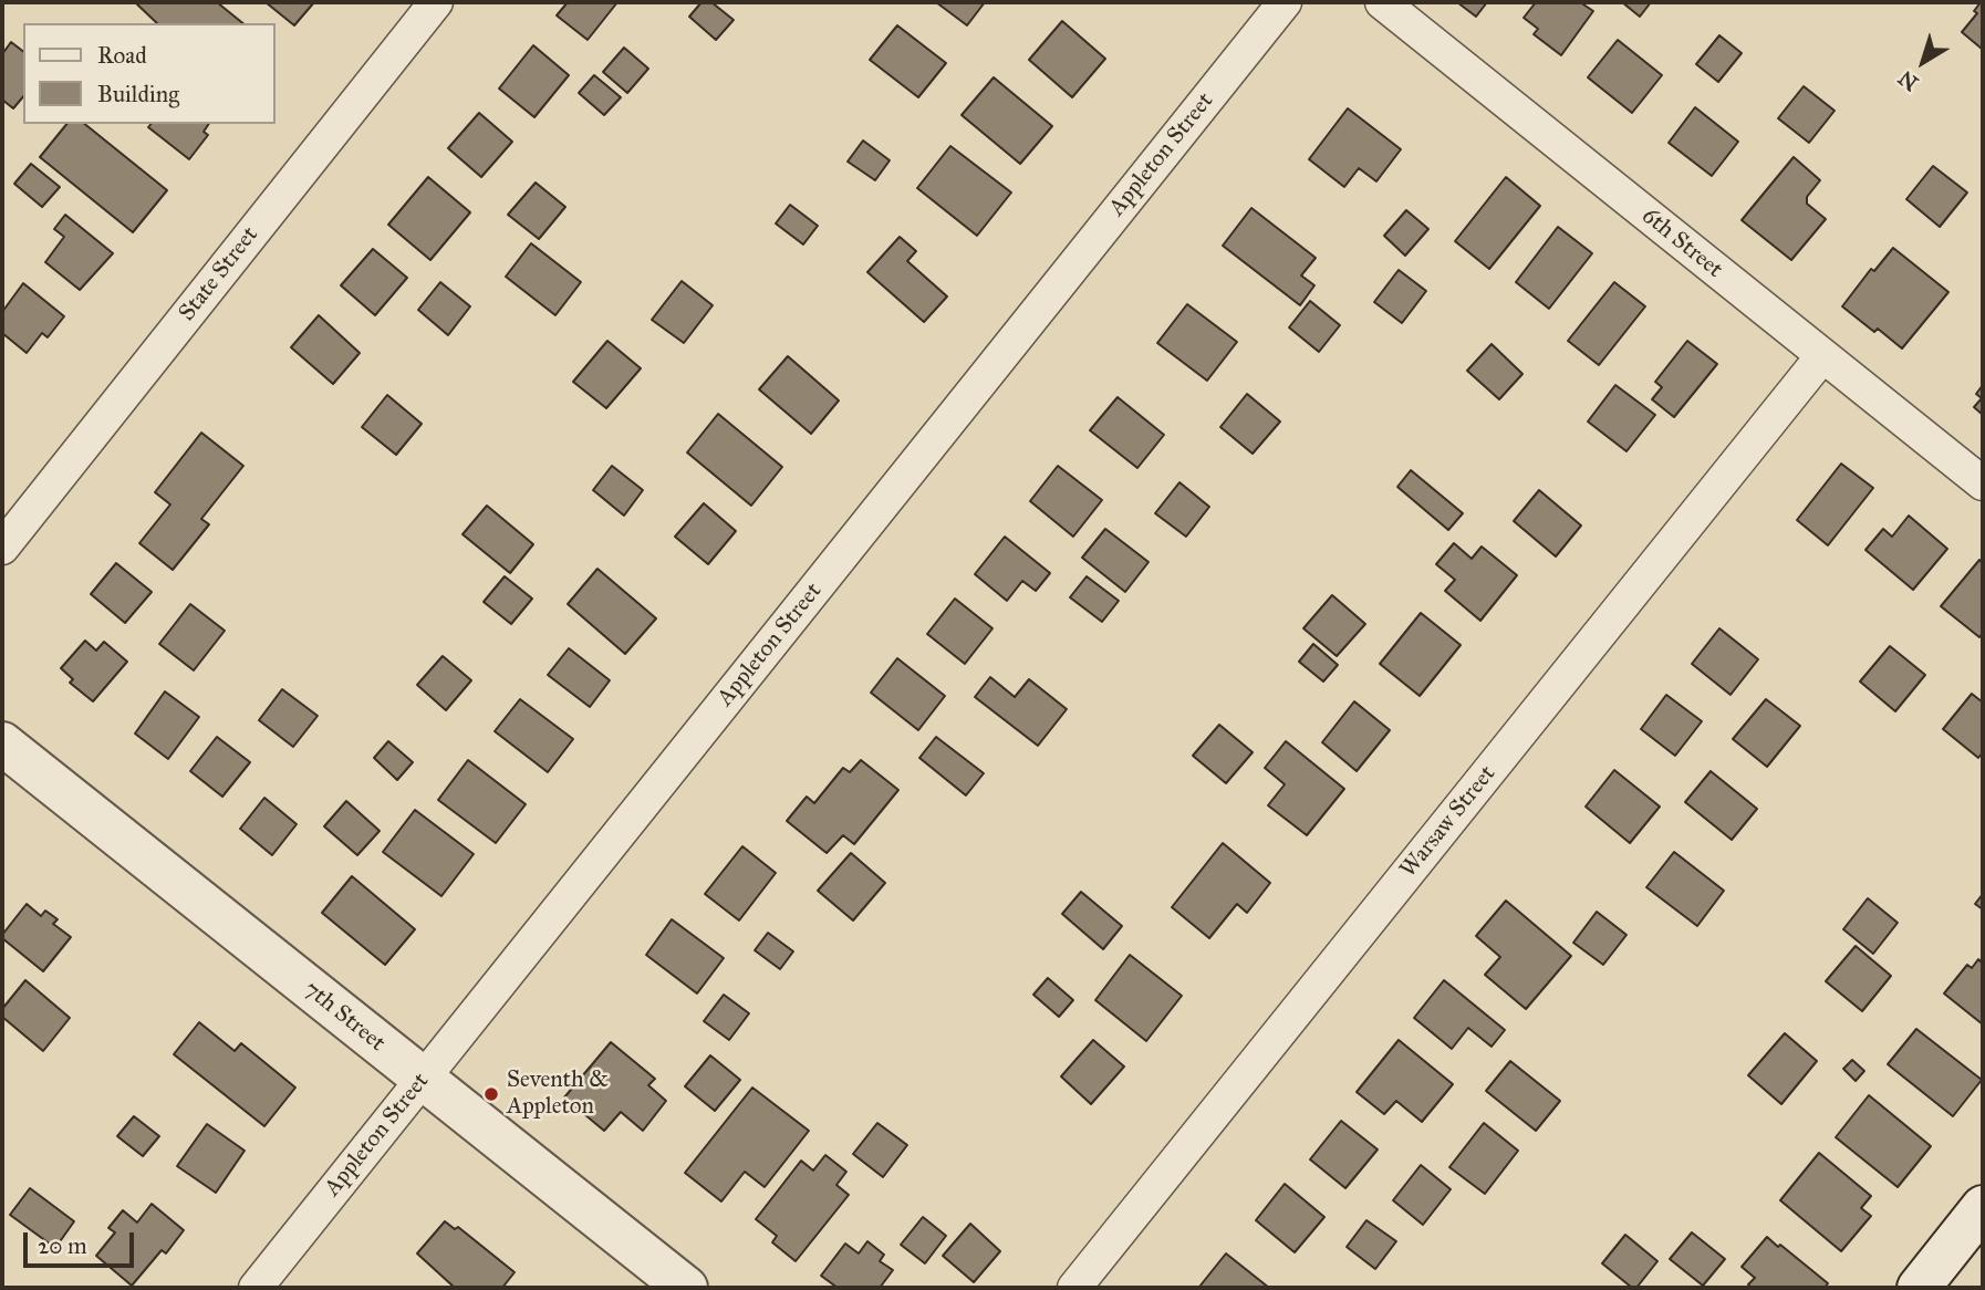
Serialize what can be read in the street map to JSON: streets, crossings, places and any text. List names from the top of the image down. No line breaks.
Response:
{"streets":{"street":["Appleton Street","6th Street","State Street","Warsaw Street","7th Street"]},"crossings":[["Appleton Street","7th Street"],["6th Street","Warsaw Street"]],"places":["Seventh & Appleton"],"legend":["Road","Building"],"scale_bar":"20 m","north":"bottom left"}
